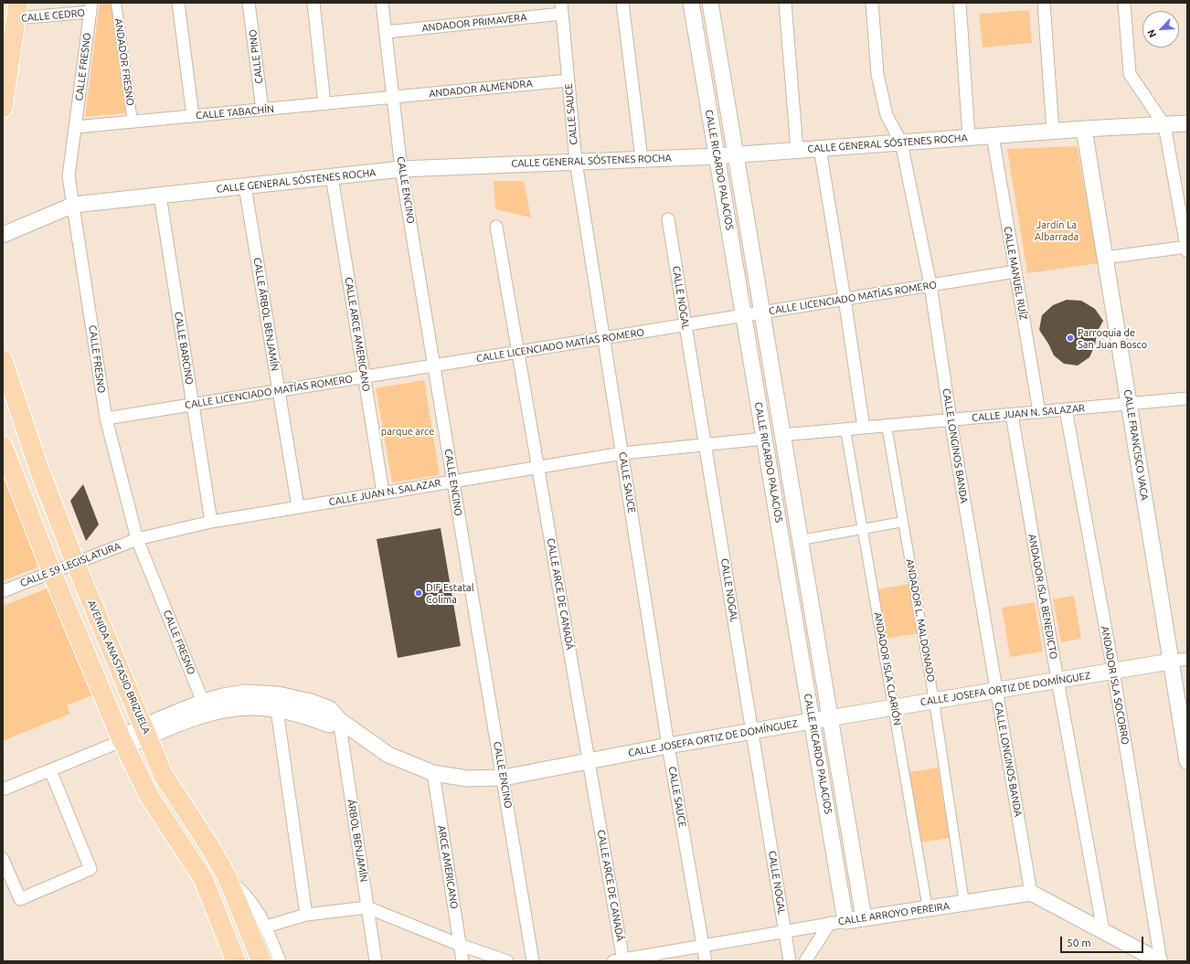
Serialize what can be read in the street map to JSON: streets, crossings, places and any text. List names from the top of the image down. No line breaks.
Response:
{"streets":{"main road":["AVENIDA ANASTASIO BRIZUELA"],"street":["CALLE CEDRO","ANDADOR PRIMAVERA","CALLE PINO","ANDADOR FRESNO","CALLE FRESNO","ANDADOR ALMENDRA","CALLE TABACHÍN","CALLE SAUCE","CALLE GENERAL SÓSTENES ROCHA","CALLE RICARDO PALACIOS","CALLE ENCINO","CALLE MANUEL RUÍZ","CALLE NOGAL","CALLE LICENCIADO MATÍAS ROMERO","CALLE ÁRBOL BENJAMÍN","CALLE ARCE AMERICANO","CALLE BARCINO","CALLE JUAN N. SALAZAR","CALLE FRANCISCO VACA","CALLE LONGINOS BANDA","CALLE 59 LEGISLATURA","CALLE ARCE DE CANADÁ","ANDADOR ISLA BENEDICTO","ANDADOR L. MALDONADO","ANDADOR ISLA CLARIÓN","ANDADOR ISLA SOCORRO","CALLE JOSEFA ORTIZ DE DOMÍNGUEZ","ÁRBOL BENJAMÍN","ARCE AMERICANO","CALLE ARROYO PEREIRA"]},"crossings":[["CALLE CEDRO","CALLE FRESNO"],["ANDADOR PRIMAVERA","CALLE SAUCE"],["ANDADOR PRIMAVERA","CALLE ENCINO"],["CALLE PINO","CALLE TABACHÍN"],["ANDADOR FRESNO","CALLE TABACHÍN"],["CALLE FRESNO","CALLE TABACHÍN"],["CALLE FRESNO","CALLE GENERAL SÓSTENES ROCHA"],["CALLE FRESNO","CALLE LICENCIADO MATÍAS ROMERO"],["CALLE FRESNO","CALLE JUAN N. SALAZAR"],["CALLE FRESNO","CALLE 59 LEGISLATURA"],["CALLE FRESNO","CALLE JOSEFA ORTIZ DE DOMÍNGUEZ"],["ANDADOR ALMENDRA","CALLE TABACHÍN"],["ANDADOR ALMENDRA","CALLE SAUCE"],["ANDADOR ALMENDRA","CALLE ENCINO"],["CALLE TABACHÍN","CALLE ENCINO"],["CALLE SAUCE","CALLE GENERAL SÓSTENES ROCHA"],["CALLE SAUCE","CALLE LICENCIADO MATÍAS ROMERO"],["CALLE SAUCE","CALLE JUAN N. SALAZAR"],["CALLE SAUCE","CALLE JOSEFA ORTIZ DE DOMÍNGUEZ"],["CALLE SAUCE","CALLE ARROYO PEREIRA"],["CALLE GENERAL SÓSTENES ROCHA","CALLE RICARDO PALACIOS"],["CALLE GENERAL SÓSTENES ROCHA","CALLE ENCINO"],["CALLE GENERAL SÓSTENES ROCHA","CALLE MANUEL RUÍZ"],["CALLE GENERAL SÓSTENES ROCHA","CALLE ÁRBOL BENJAMÍN"],["CALLE GENERAL SÓSTENES ROCHA","CALLE ARCE AMERICANO"],["CALLE GENERAL SÓSTENES ROCHA","CALLE BARCINO"],["CALLE GENERAL SÓSTENES ROCHA","CALLE FRANCISCO VACA"],["CALLE GENERAL SÓSTENES ROCHA","CALLE LONGINOS BANDA"],["CALLE RICARDO PALACIOS","CALLE LICENCIADO MATÍAS ROMERO"],["CALLE RICARDO PALACIOS","CALLE JUAN N. SALAZAR"],["CALLE RICARDO PALACIOS","CALLE JOSEFA ORTIZ DE DOMÍNGUEZ"],["CALLE RICARDO PALACIOS","CALLE ARROYO PEREIRA"],["CALLE ENCINO","CALLE LICENCIADO MATÍAS ROMERO"],["CALLE ENCINO","CALLE JUAN N. SALAZAR"],["CALLE ENCINO","CALLE JOSEFA ORTIZ DE DOMÍNGUEZ"],["CALLE MANUEL RUÍZ","CALLE LICENCIADO MATÍAS ROMERO"],["CALLE MANUEL RUÍZ","CALLE JUAN N. SALAZAR"],["CALLE NOGAL","CALLE LICENCIADO MATÍAS ROMERO"],["CALLE NOGAL","CALLE JUAN N. SALAZAR"],["CALLE NOGAL","CALLE JOSEFA ORTIZ DE DOMÍNGUEZ"],["CALLE NOGAL","CALLE ARROYO PEREIRA"],["CALLE LICENCIADO MATÍAS ROMERO","CALLE ÁRBOL BENJAMÍN"],["CALLE LICENCIADO MATÍAS ROMERO","CALLE ARCE AMERICANO"],["CALLE LICENCIADO MATÍAS ROMERO","CALLE BARCINO"],["CALLE LICENCIADO MATÍAS ROMERO","CALLE LONGINOS BANDA"],["CALLE LICENCIADO MATÍAS ROMERO","CALLE ARCE DE CANADÁ"],["CALLE ÁRBOL BENJAMÍN","CALLE JUAN N. SALAZAR"],["CALLE ARCE AMERICANO","CALLE JUAN N. SALAZAR"],["CALLE BARCINO","CALLE JUAN N. SALAZAR"],["CALLE JUAN N. SALAZAR","CALLE FRANCISCO VACA"],["CALLE JUAN N. SALAZAR","CALLE LONGINOS BANDA"],["CALLE JUAN N. SALAZAR","CALLE 59 LEGISLATURA"],["CALLE JUAN N. SALAZAR","CALLE ARCE DE CANADÁ"],["CALLE JUAN N. SALAZAR","ANDADOR ISLA BENEDICTO"],["CALLE JUAN N. SALAZAR","ANDADOR L. MALDONADO"],["CALLE JUAN N. SALAZAR","ANDADOR ISLA CLARIÓN"],["CALLE JUAN N. SALAZAR","ANDADOR ISLA SOCORRO"],["CALLE FRANCISCO VACA","CALLE JOSEFA ORTIZ DE DOMÍNGUEZ"],["CALLE LONGINOS BANDA","CALLE JOSEFA ORTIZ DE DOMÍNGUEZ"],["CALLE LONGINOS BANDA","CALLE ARROYO PEREIRA"],["CALLE 59 LEGISLATURA","AVENIDA ANASTASIO BRIZUELA"],["CALLE ARCE DE CANADÁ","CALLE JOSEFA ORTIZ DE DOMÍNGUEZ"],["CALLE ARCE DE CANADÁ","CALLE ARROYO PEREIRA"],["ANDADOR ISLA BENEDICTO","CALLE JOSEFA ORTIZ DE DOMÍNGUEZ"],["ANDADOR L. MALDONADO","CALLE JOSEFA ORTIZ DE DOMÍNGUEZ"],["ANDADOR L. MALDONADO","CALLE ARROYO PEREIRA"],["AVENIDA ANASTASIO BRIZUELA","CALLE JOSEFA ORTIZ DE DOMÍNGUEZ"],["ANDADOR ISLA CLARIÓN","CALLE JOSEFA ORTIZ DE DOMÍNGUEZ"],["ANDADOR ISLA CLARIÓN","CALLE ARROYO PEREIRA"],["ANDADOR ISLA SOCORRO","CALLE JOSEFA ORTIZ DE DOMÍNGUEZ"],["CALLE JOSEFA ORTIZ DE DOMÍNGUEZ","ÁRBOL BENJAMÍN"],["CALLE JOSEFA ORTIZ DE DOMÍNGUEZ","ARCE AMERICANO"]],"parks":["Jardín La Albarrada","parque arce"],"places":["Parroquia de San Juan Bosco","DIF Estatal Colima"],"scale_bar":"50 m","north":"bottom left"}
